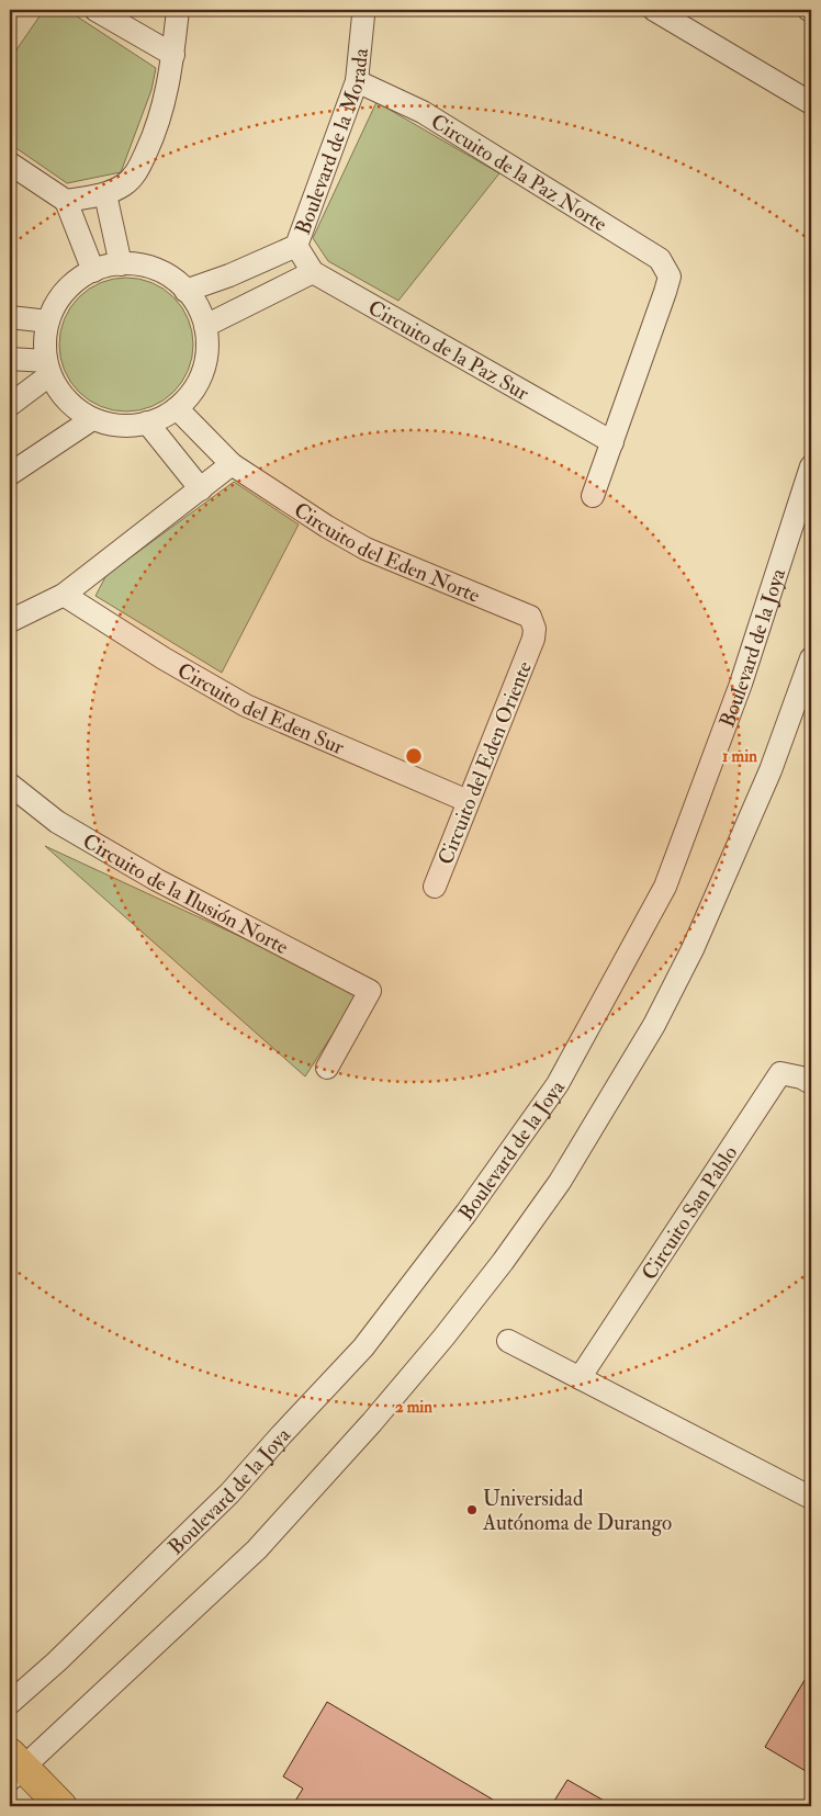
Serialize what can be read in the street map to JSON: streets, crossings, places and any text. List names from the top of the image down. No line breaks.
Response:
{"streets":{"street":["Boulevard de la Morada","Circuito de la Paz Norte","Circuito de la Paz Sur","Circuito del Eden Norte","Boulevard de la Joya","Circuito del Eden Sur","Circuito del Eden Oriente","Circuito de la Ilusión Norte","Circuito San Pablo"]},"crossings":[["Boulevard de la Morada","Circuito de la Paz Norte"],["Boulevard de la Morada","Circuito de la Paz Sur"],["Circuito de la Paz Norte","Circuito de la Paz Sur"],["Circuito del Eden Norte","Circuito del Eden Oriente"],["Circuito del Eden Sur","Circuito del Eden Oriente"]],"places":["Universidad Autónoma de Durango"],"rings":["1 min","2 min"]}
